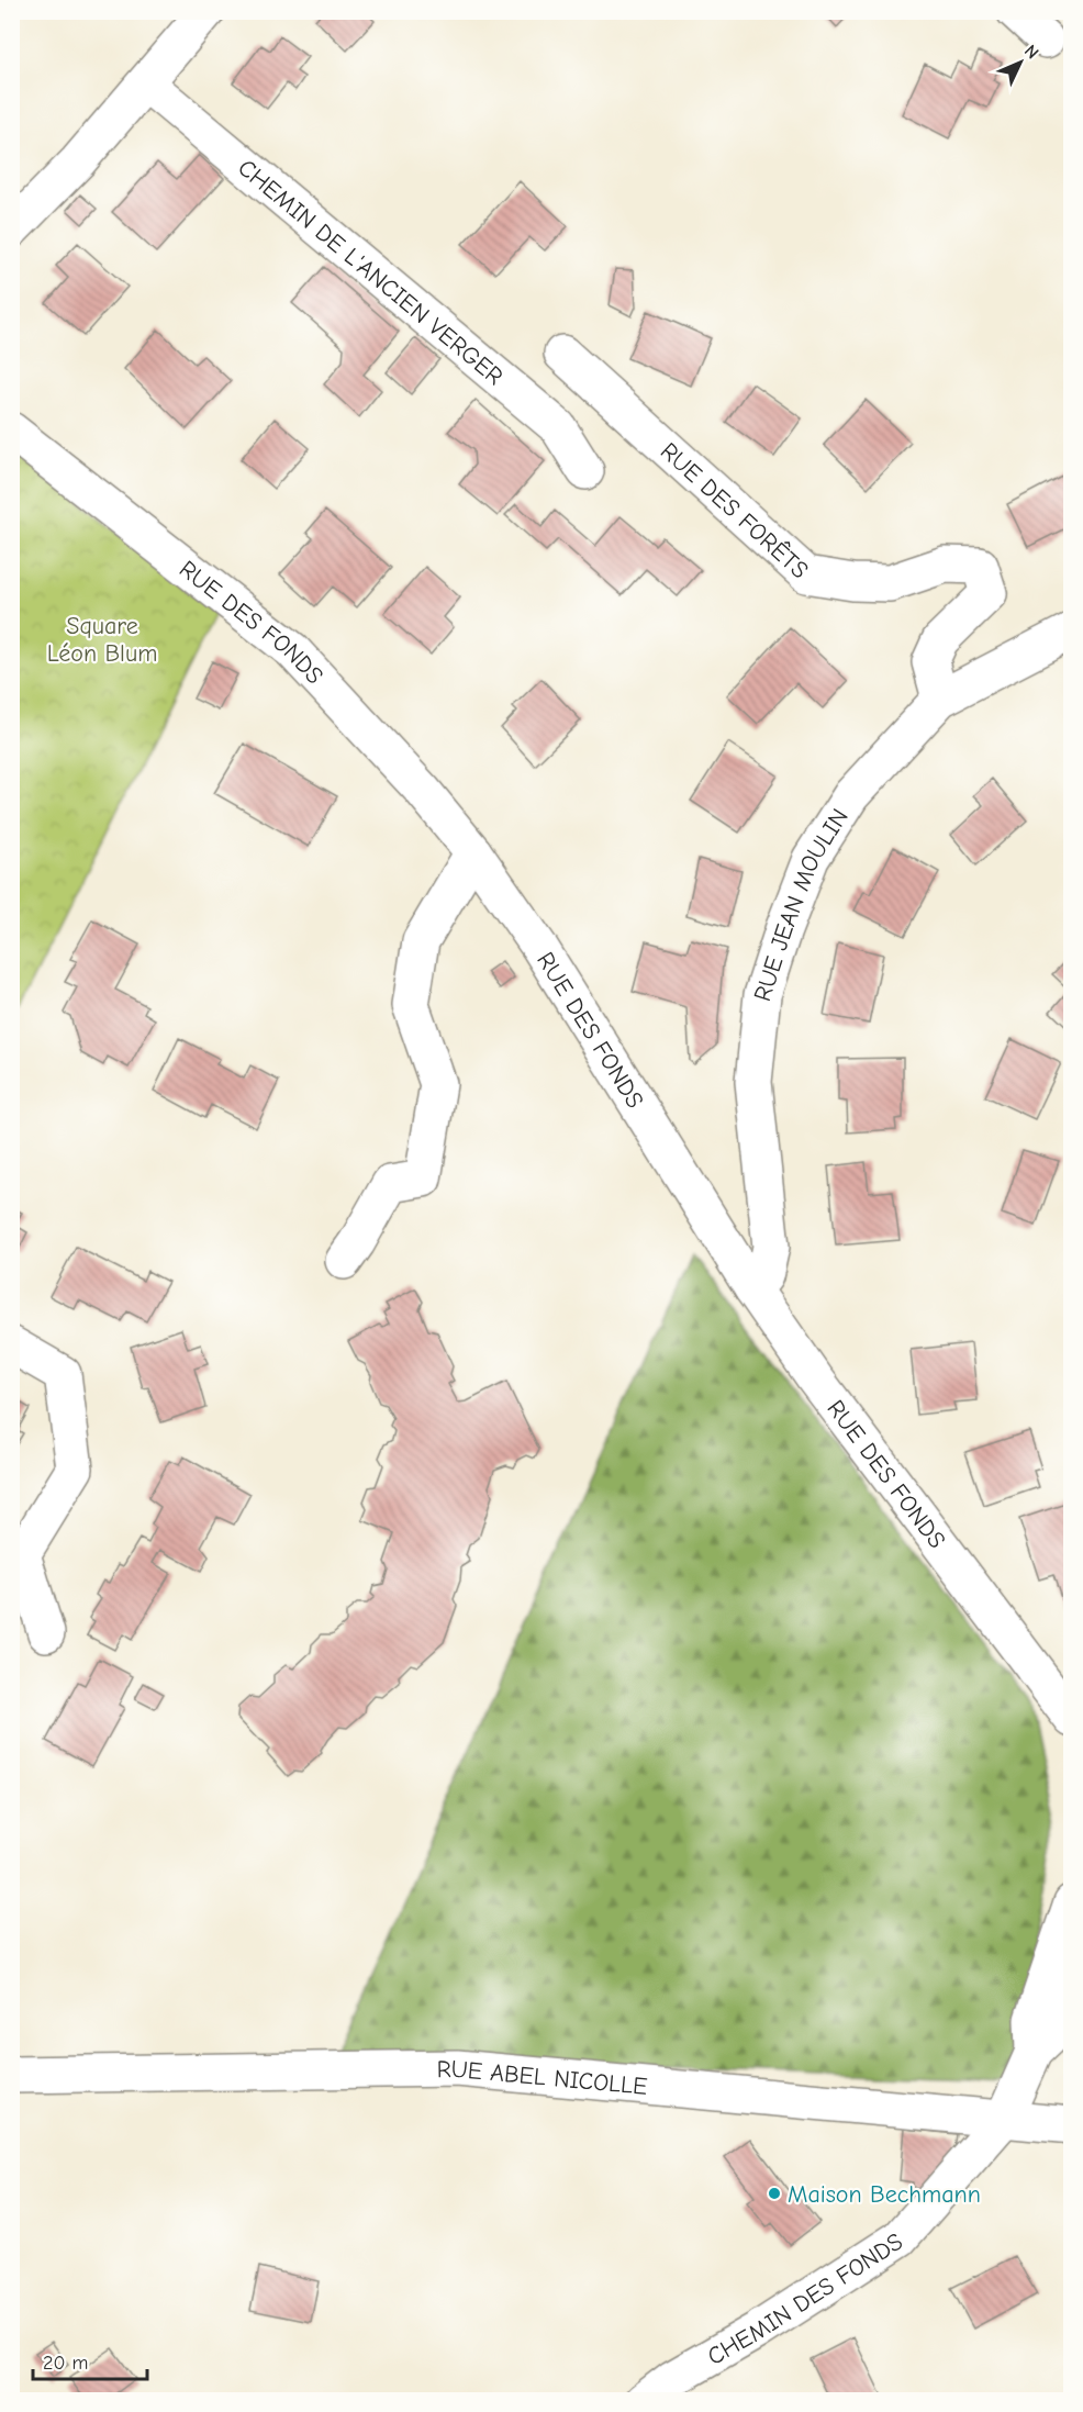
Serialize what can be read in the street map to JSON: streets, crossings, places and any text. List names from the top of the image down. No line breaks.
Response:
{"streets":{"street":["CHEMIN DE L'ANCIEN VERGER","RUE DES FORÊTS","RUE DES FONDS","RUE JEAN MOULIN","RUE ABEL NICOLLE","CHEMIN DES FONDS"]},"crossings":[["RUE DES FORÊTS","RUE JEAN MOULIN"],["RUE DES FONDS","RUE JEAN MOULIN"],["RUE ABEL NICOLLE","CHEMIN DES FONDS"]],"parks":["Square Léon Blum"],"places":["Maison Bechmann"],"scale_bar":"20 m","north":"top right"}
